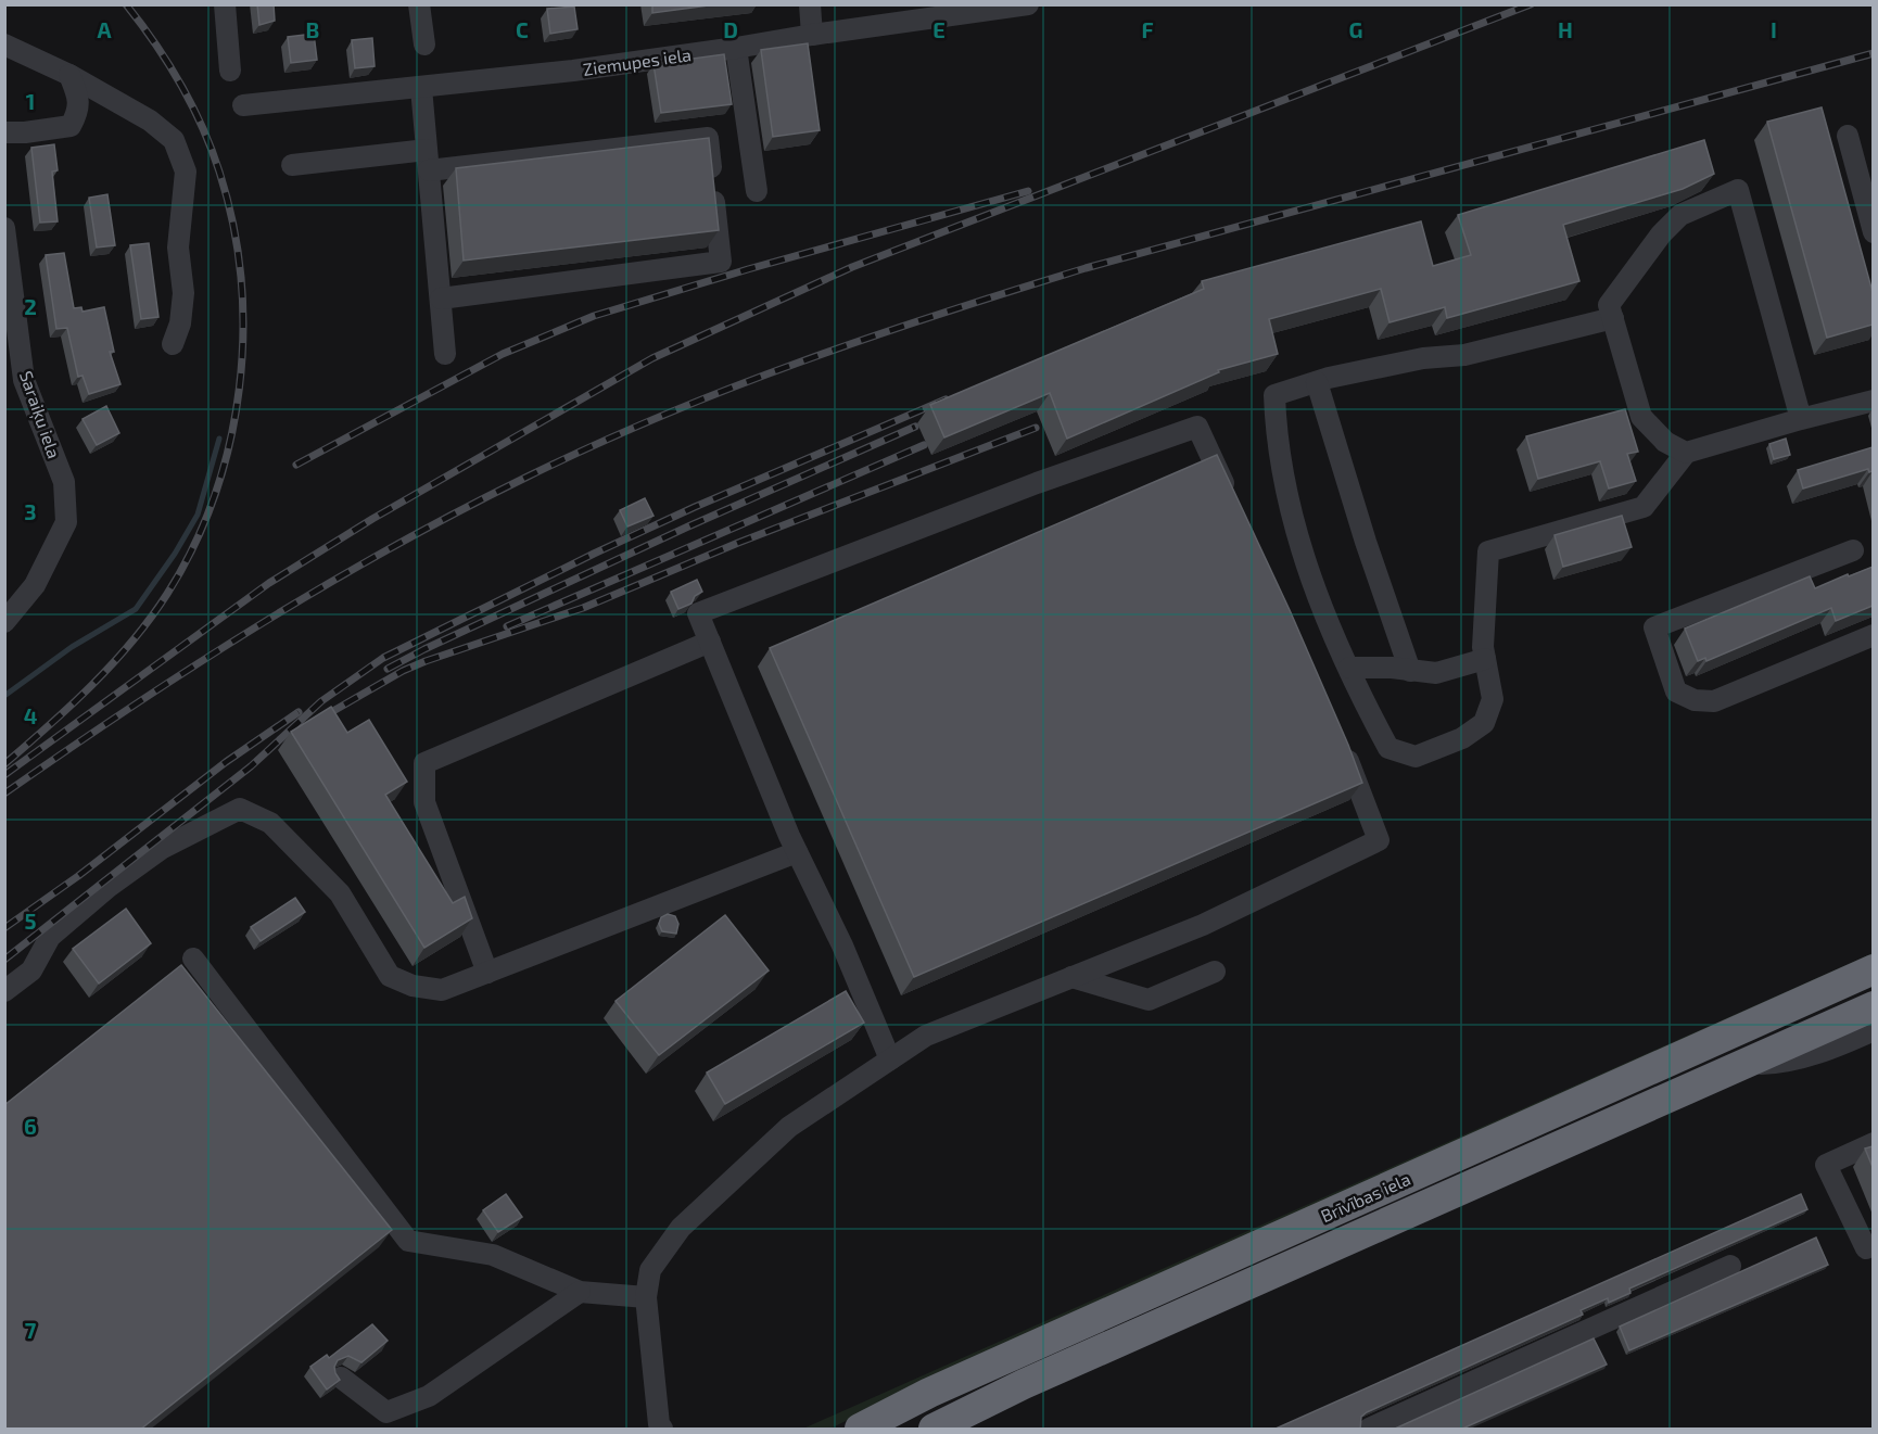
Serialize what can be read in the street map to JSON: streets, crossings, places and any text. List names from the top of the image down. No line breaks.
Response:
{"streets":{"highway":["Brīvības iela"],"street":["Ziemupes iela","Saraiķu iela"]},"grid":{"columns":["A","B","C","D","E","F","G","H","I"],"rows":["1","2","3","4","5","6","7"]}}
